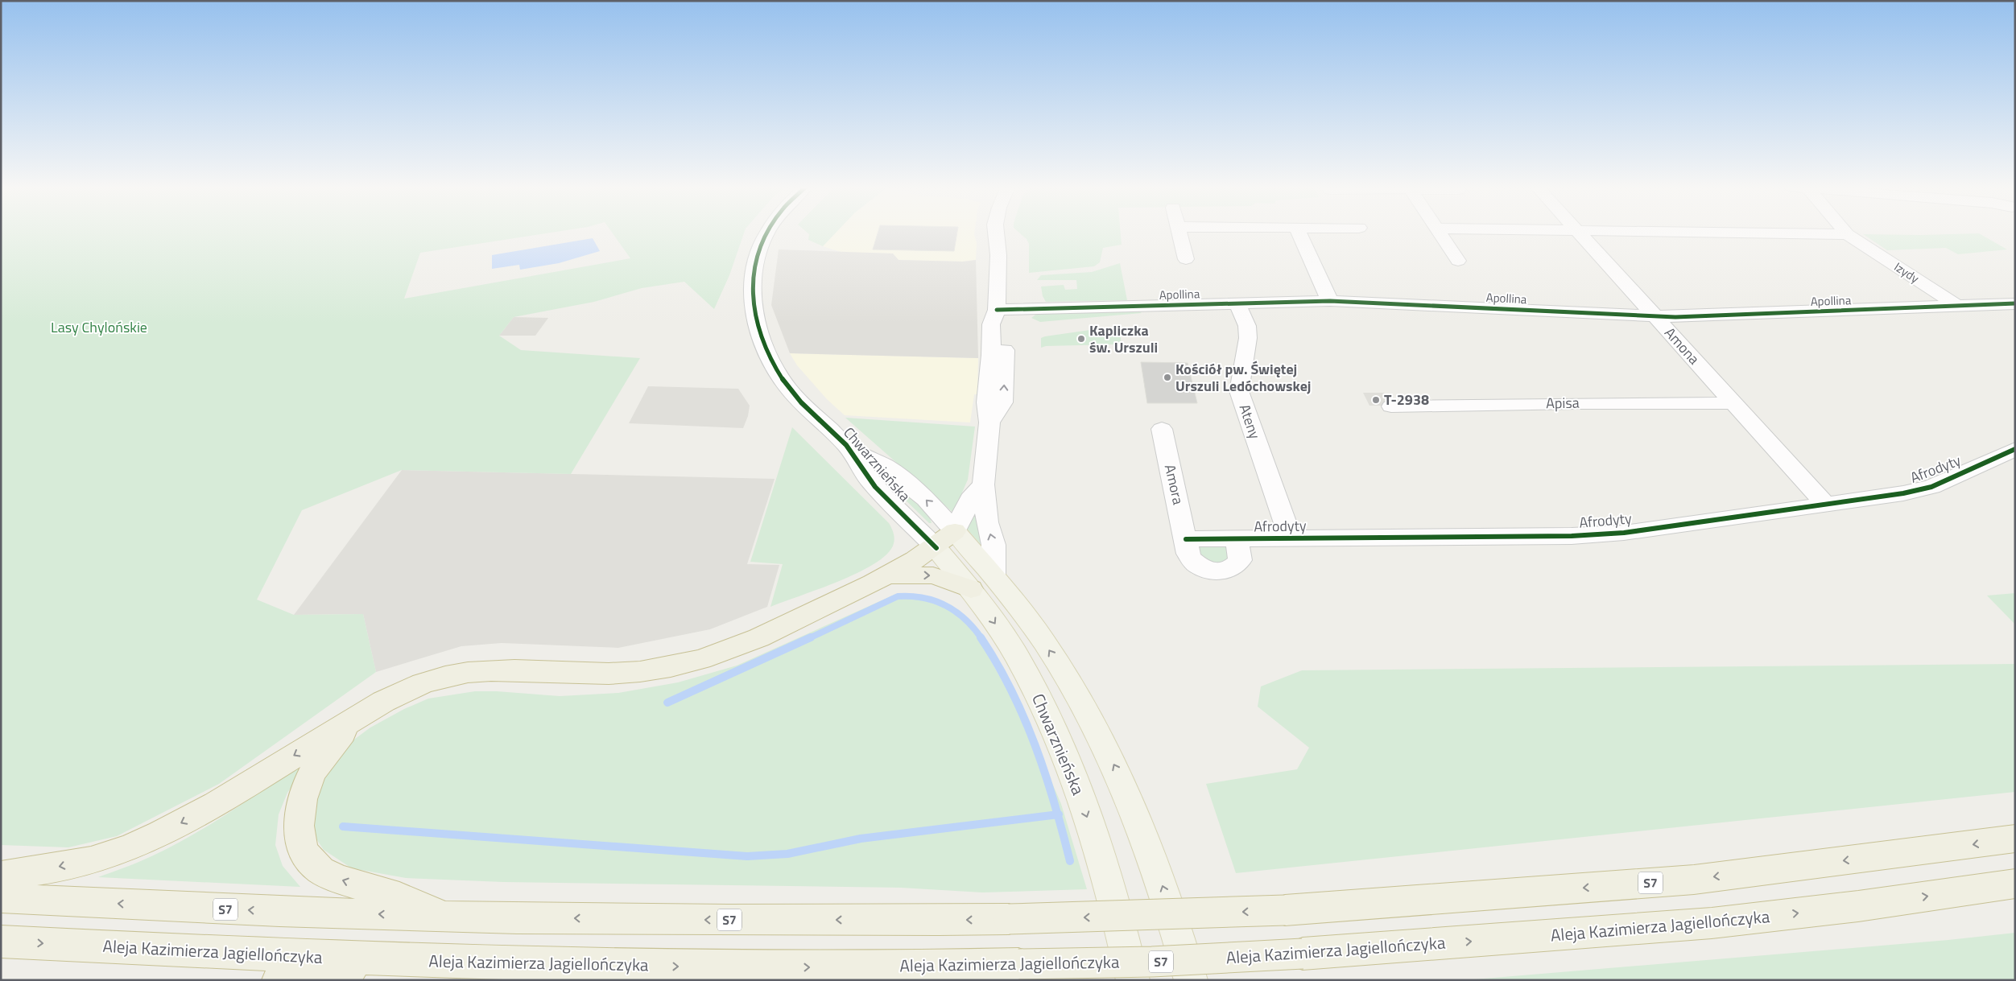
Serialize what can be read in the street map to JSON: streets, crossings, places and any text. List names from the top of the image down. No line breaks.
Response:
{"streets":{"highway":["S7","Aleja Kazimierza Jagiellończyka"],"main road":["Chwarznieńska"],"street":["Izydy","Apollina","Amona","Apisa","Ateny","Afrodyty","Amora"]},"crossings":[["Izydy","Apollina"],["Apollina","Amona"],["Apollina","Ateny"],["Amona","Apisa"],["Amona","Afrodyty"],["Ateny","Afrodyty"],["Afrodyty","Amora"]],"parks":["Lasy Chylońskie"],"places":["Kapliczka św. Urszuli","Kościół pw. Świętej Urszuli Ledóchowskej","T-2938"]}
